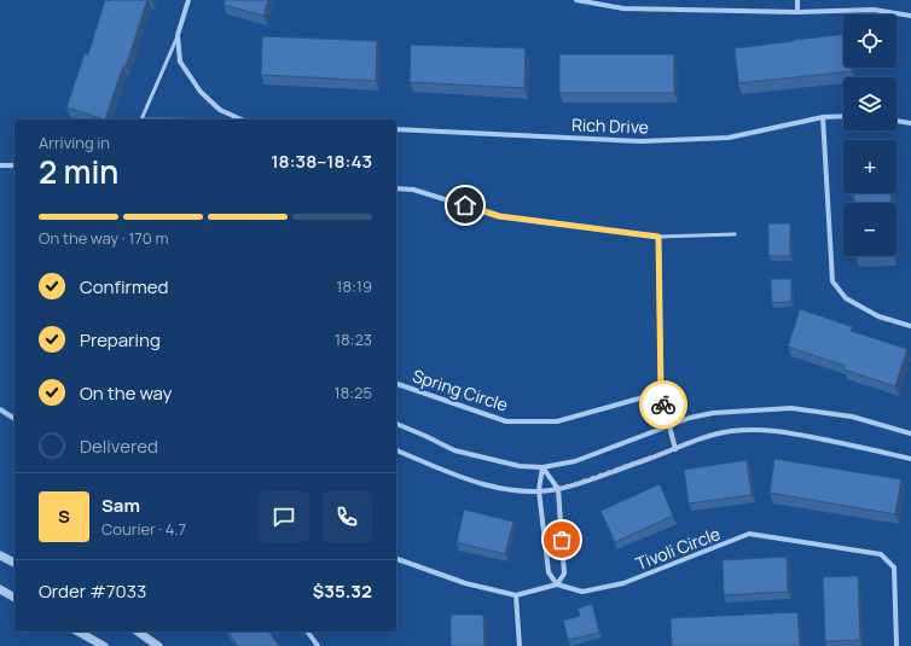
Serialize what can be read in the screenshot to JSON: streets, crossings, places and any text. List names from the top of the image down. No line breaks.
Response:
{"streets":{"street":["Rich Drive","Spring Circle","Tivoli Circle"]},"page":{"map_buttons":["+","−"],"heading":["2 min","Arriving in","18:38–18:43"],"panel":["Sam","Courier · 4.7","Order #7033","$35.32"],"bar":"On the way · 170 m","list":[["Confirmed","18:19"],["Preparing","18:23"],["On the way","18:25"],"Delivered"],"round":"S"}}
